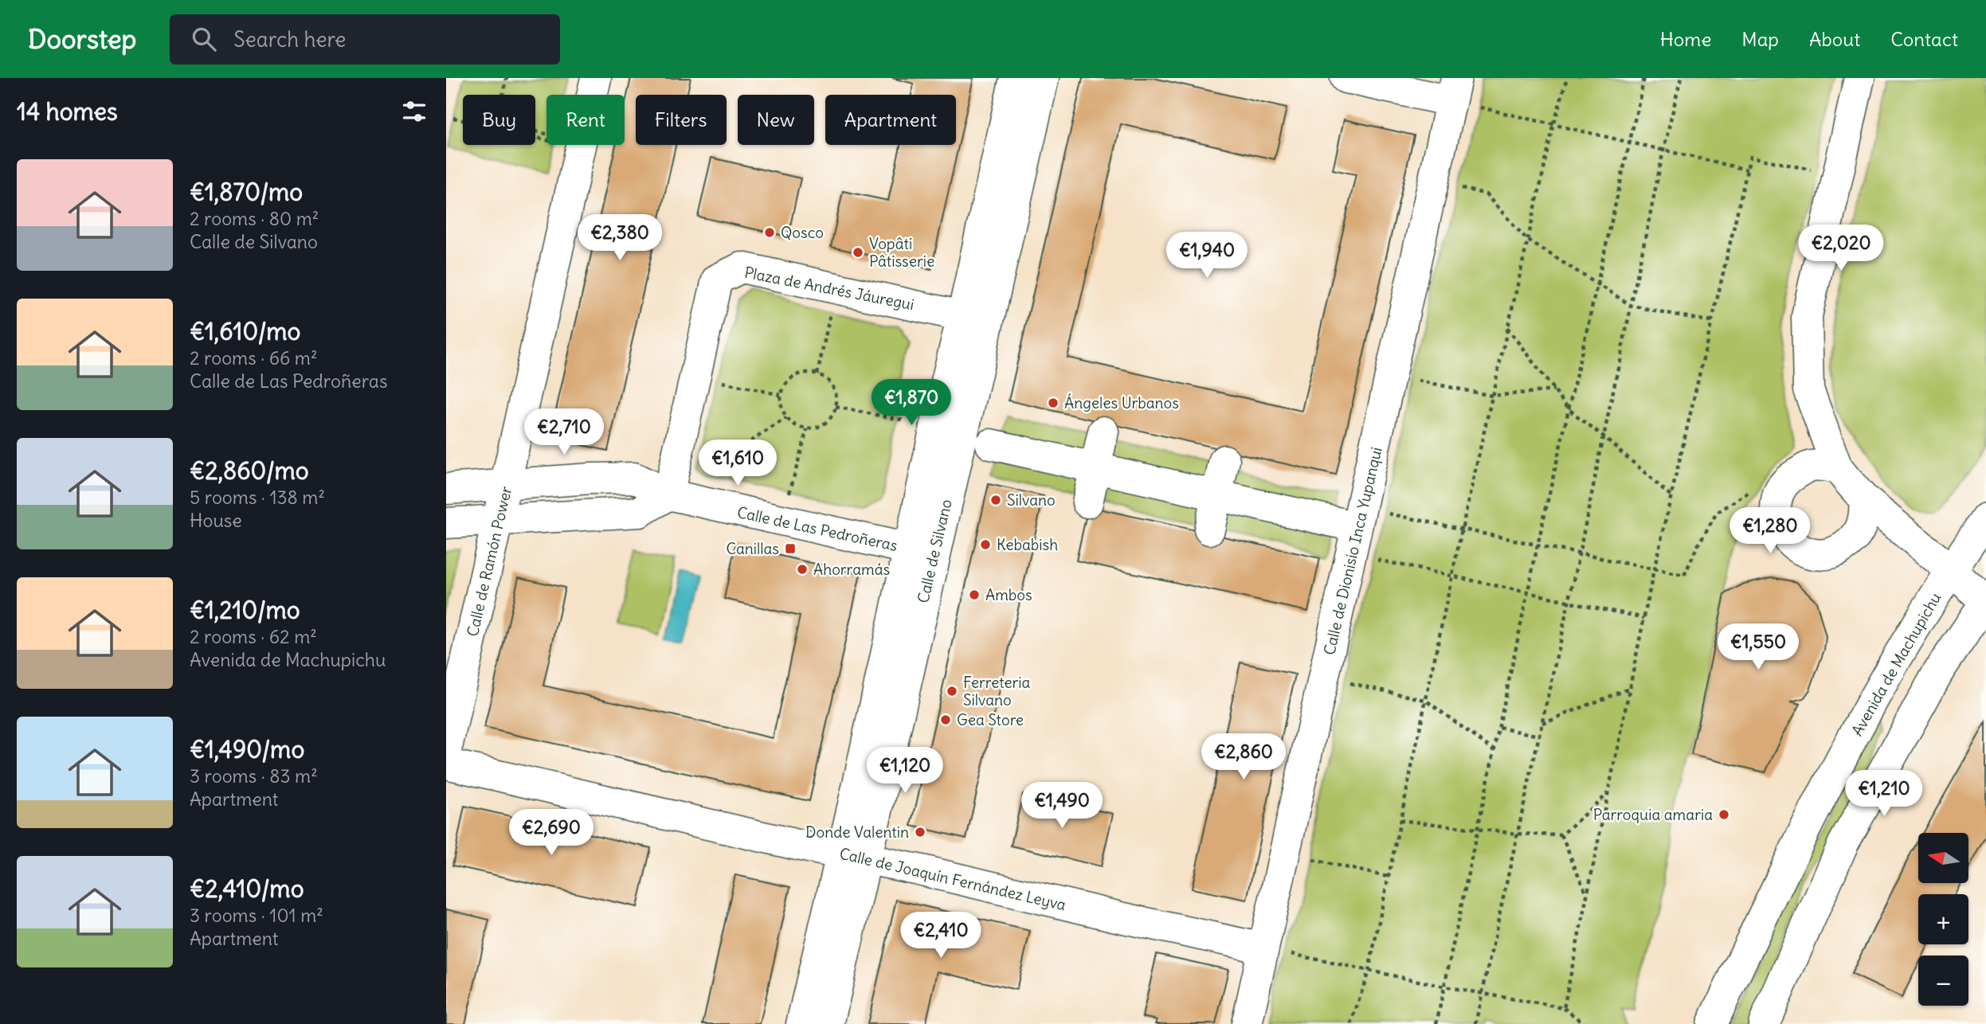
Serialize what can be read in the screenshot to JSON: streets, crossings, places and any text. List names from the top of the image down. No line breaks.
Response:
{"streets":{"street":["Plaza de Andrés Jáuregui","Calle de Las Pedroñeras","Calle de Silvano","Calle de Dionisio Inca Yupanqui","Calle de Ramón Power","Avenida de Machupichu","Calle de Joaquín Fernández Leyva"]},"crossings":[["Plaza de Andrés Jáuregui","Calle de Las Pedroñeras"],["Plaza de Andrés Jáuregui","Calle de Silvano"],["Calle de Las Pedroñeras","Calle de Silvano"],["Calle de Las Pedroñeras","Calle de Ramón Power"],["Calle de Silvano","Calle de Joaquín Fernández Leyva"],["Calle de Dionisio Inca Yupanqui","Calle de Joaquín Fernández Leyva"]],"places":{"other":["Qosco","Vopâti Pâtisserie","Ángeles Urbanos","Silvano","Kebabish","Ahorramás","Ambos","Ferreteria Silvano","Gea Store","Parroquia amaria","Donde Valentin"],"transit":["Canillas"]},"north":"left","page":{"header":"Doorstep","search":"Search here","nav":["Home","Map","About","Contact"],"heading":"14 homes","chip":["Buy","Rent","Filters","New","Apartment"],"list":[{"name":"€1,870/mo","note":"2 rooms · 80 m² · Calle de Silvano"},{"name":"€1,610/mo","note":"2 rooms · 66 m² · Calle de Las Pedroñeras"},{"name":"€2,860/mo","note":"5 rooms · 138 m² · House"},{"name":"€1,210/mo","note":"2 rooms · 62 m² · Avenida de Machupichu"},{"name":"€1,490/mo","note":"3 rooms · 83 m² · Apartment"},{"name":"€2,410/mo","note":"3 rooms · 101 m² · Apartment"}],"price":["€2,380","€2,020","€1,940","€1,870","€2,710","€1,610","€1,280","€1,550","€2,860","€1,120","€1,210","€1,490","€2,690","€2,410"],"map_buttons":["+","−"]}}
